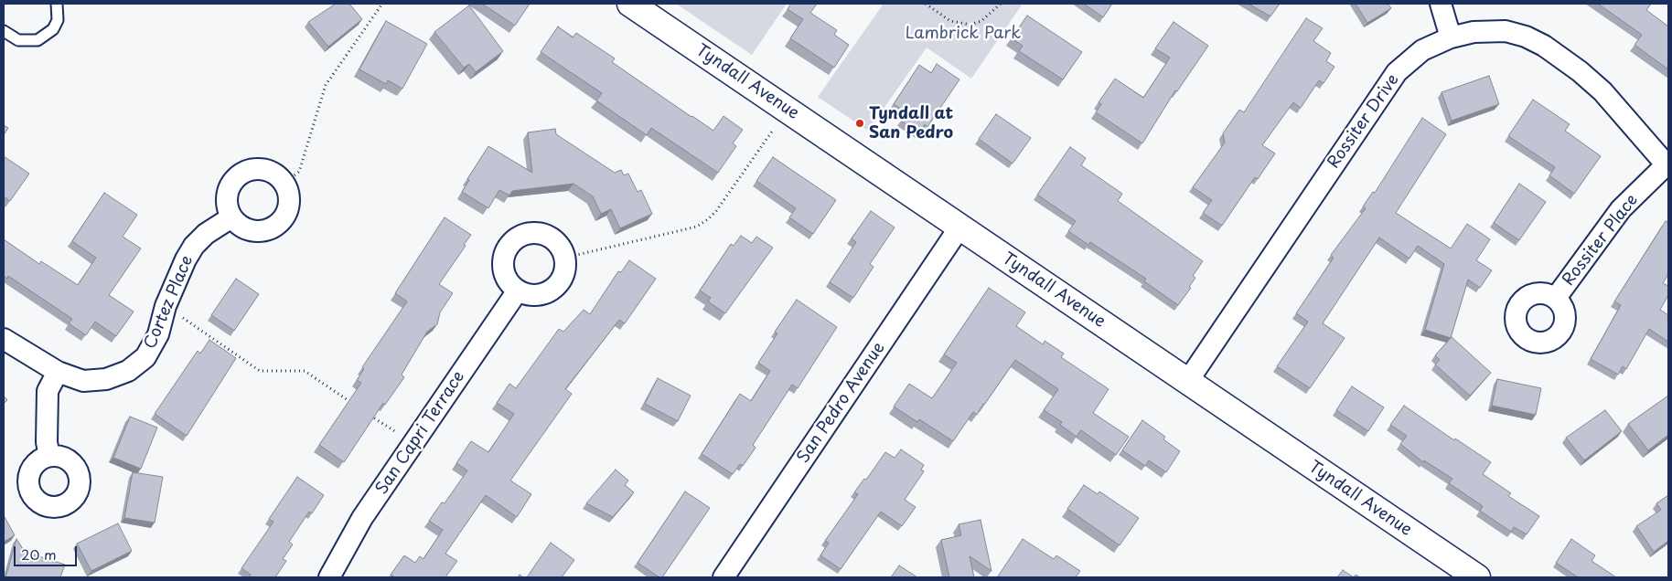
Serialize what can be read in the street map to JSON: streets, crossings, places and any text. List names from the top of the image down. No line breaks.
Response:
{"streets":{"street":["Tyndall Avenue","Rossiter Drive","Rossiter Place","Cortez Place","San Pedro Avenue","San Capri Terrace"]},"crossings":[["Tyndall Avenue","Rossiter Drive"],["Tyndall Avenue","San Pedro Avenue"],["Rossiter Drive","Rossiter Place"]],"parks":["Lambrick Park"],"places":["Tyndall at San Pedro"],"scale_bar":"20 m"}
